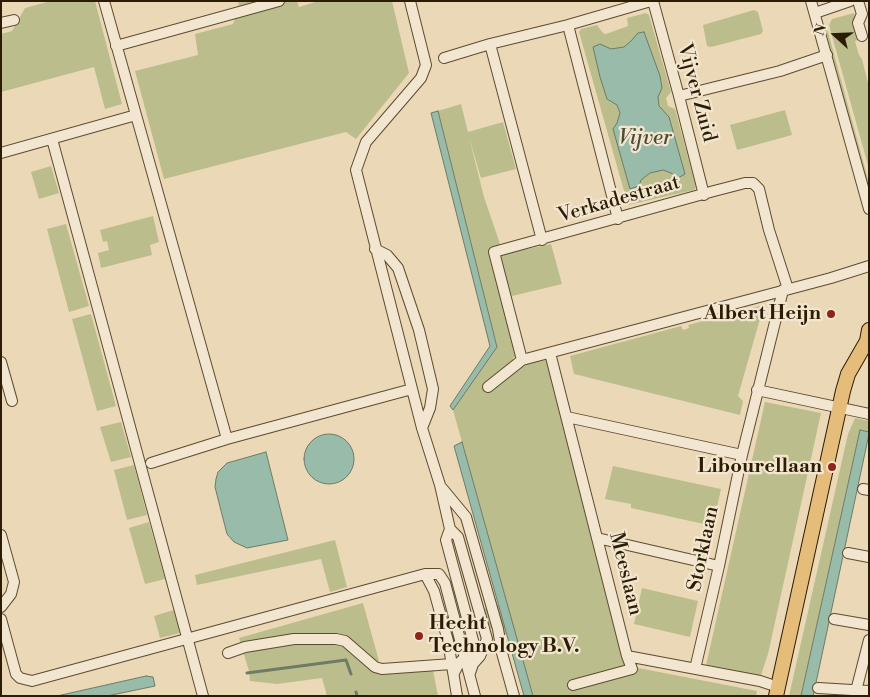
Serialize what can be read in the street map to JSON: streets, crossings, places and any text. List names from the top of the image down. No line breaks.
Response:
{"streets":{"street":["Vijver Zuid","Verkadestraat","Storklaan","Meeslaan"]},"crossings":[["Vijver Zuid","Verkadestraat"],["Verkadestraat","Storklaan"]],"water":["Vijver"],"places":["Albert Heijn","Libourellaan","Hecht Technology B.V."],"north":"left"}
